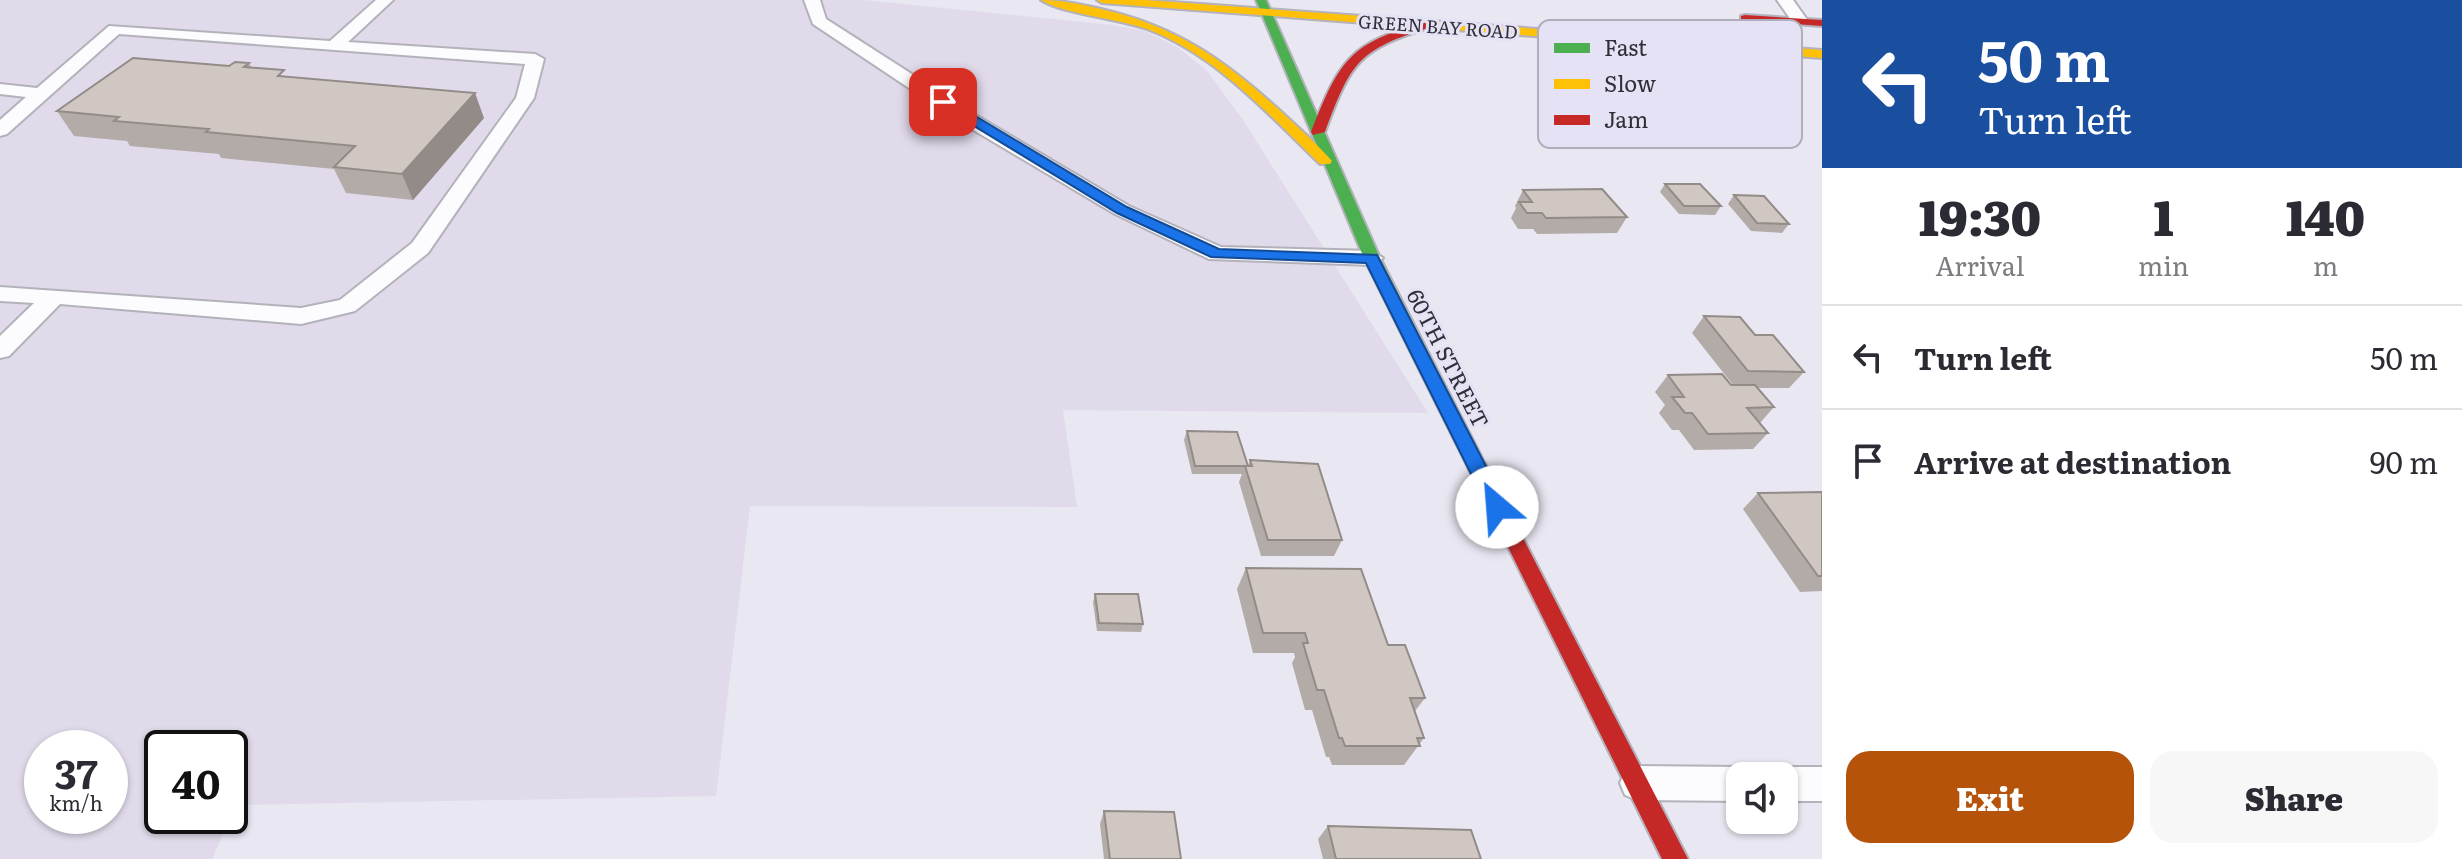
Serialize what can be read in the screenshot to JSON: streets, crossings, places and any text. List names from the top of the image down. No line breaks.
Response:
{"streets":{"street":["GREEN BAY ROAD","60TH STREET"]},"crossings":[["GREEN BAY ROAD","60TH STREET"]],"legend":["Fast","Slow","Jam"],"page":{"turn":["50 m","Turn left"],"eta":["19:30","Arrival","1","min","140","m"],"list":[{"name":"Turn left","value":"50 m"},{"name":"Arrive at destination","value":"90 m"}],"speed":"37 km/h","limit":"40","buttons":["Exit","Share"]}}
